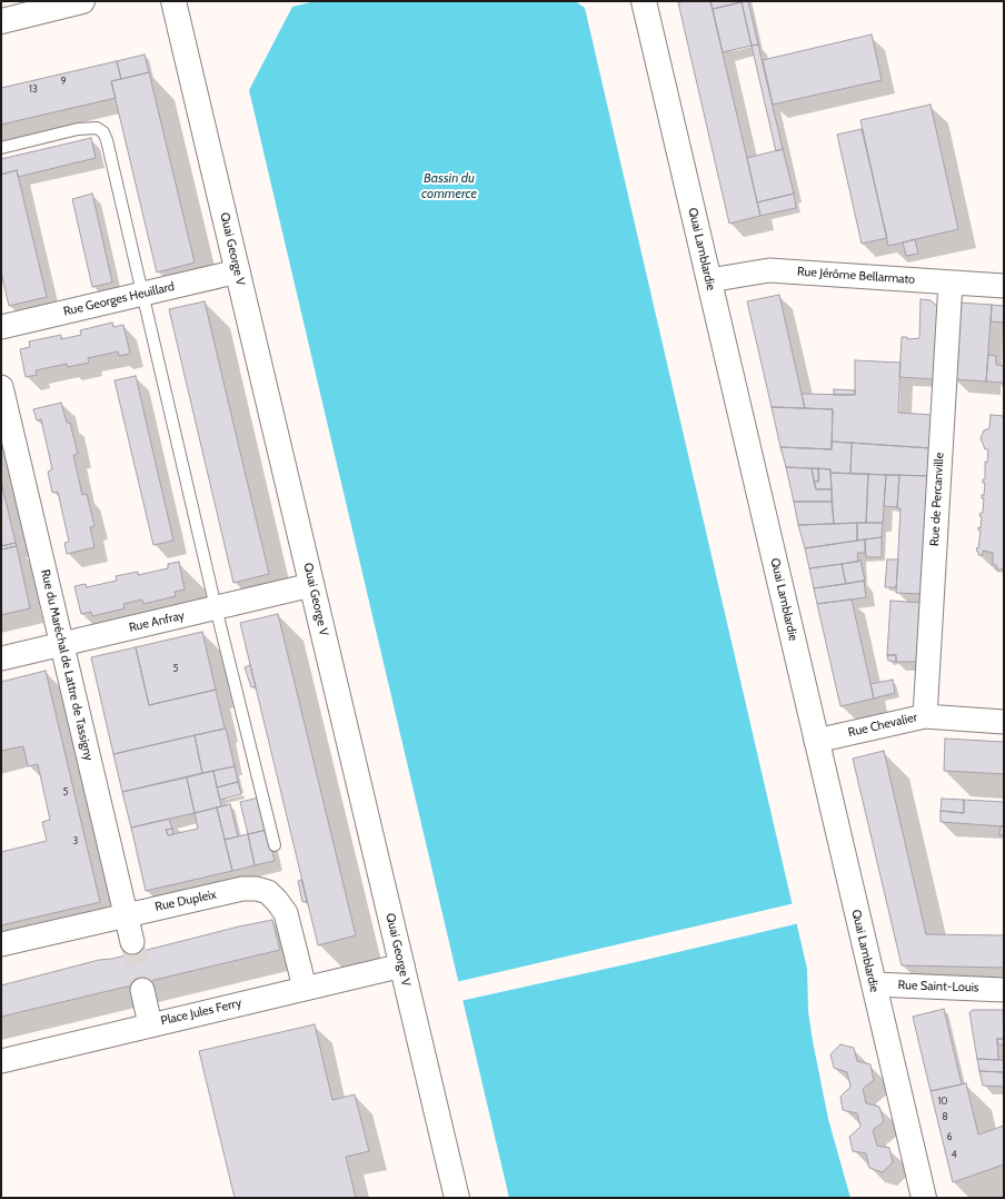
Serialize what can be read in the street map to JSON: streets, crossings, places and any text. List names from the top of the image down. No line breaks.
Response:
{"streets":{"main road":["Quai George V","Quai Lamblardie"],"street":["Rue Jérôme Bellarmato","Rue Georges Heuillard","Rue de Percanville","Rue Anfray","Rue du Maréchal de Lattre de Tassigny","Rue Chevalier","Rue Dupleix","Rue Saint-Louis","Place Jules Ferry"]},"crossings":[["Quai George V","Rue Georges Heuillard"],["Quai George V","Rue Anfray"],["Quai George V","Place Jules Ferry"],["Quai Lamblardie","Rue Jérôme Bellarmato"],["Quai Lamblardie","Rue Chevalier"],["Quai Lamblardie","Rue Saint-Louis"],["Rue Jérôme Bellarmato","Rue de Percanville"],["Rue de Percanville","Rue Chevalier"],["Rue Anfray","Rue du Maréchal de Lattre de Tassigny"],["Rue du Maréchal de Lattre de Tassigny","Rue Dupleix"],["Rue Dupleix","Place Jules Ferry"]],"water":["Bassin du commerce"],"house_numbers":["9","13","5","5","3","10","8","6","4"]}
